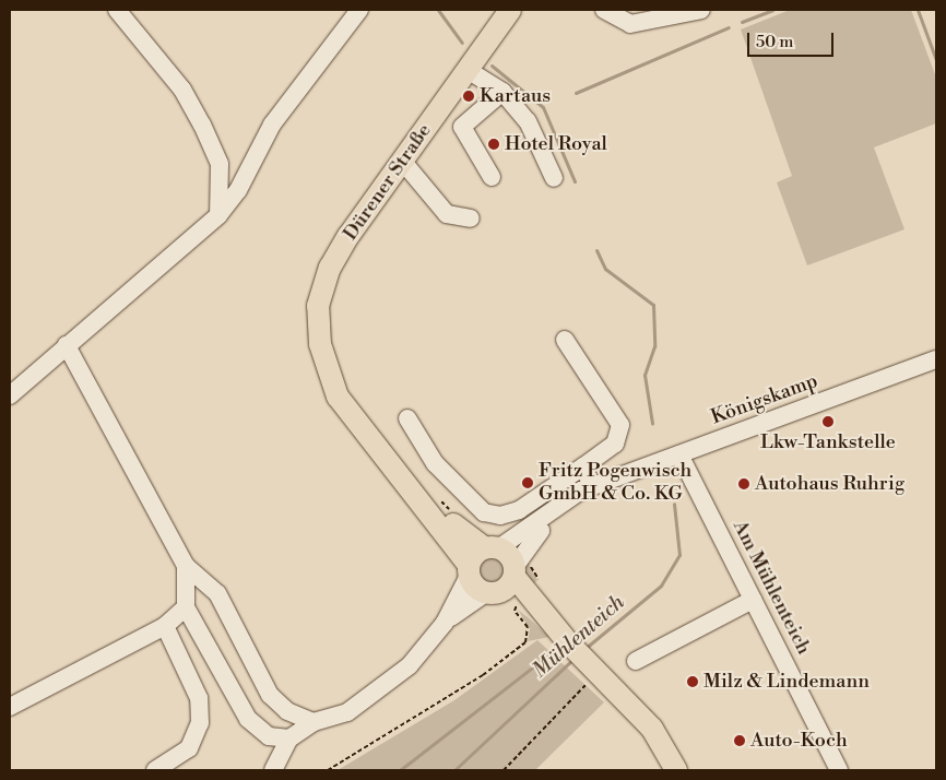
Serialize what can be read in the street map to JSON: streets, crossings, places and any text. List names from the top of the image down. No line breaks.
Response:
{"streets":{"main road":["Dürener Straße"],"street":["Königskamp","Am Mühlenteich"]},"crossings":[["Dürener Straße","Königskamp"],["Königskamp","Am Mühlenteich"]],"water":["Mühlenteich"],"places":["Kartaus","Hotel Royal","Lkw-Tankstelle","Fritz Pogenwisch GmbH & Co. KG","Autohaus Ruhrig","Milz & Lindemann","Auto-Koch"],"scale_bar":"50 m"}
